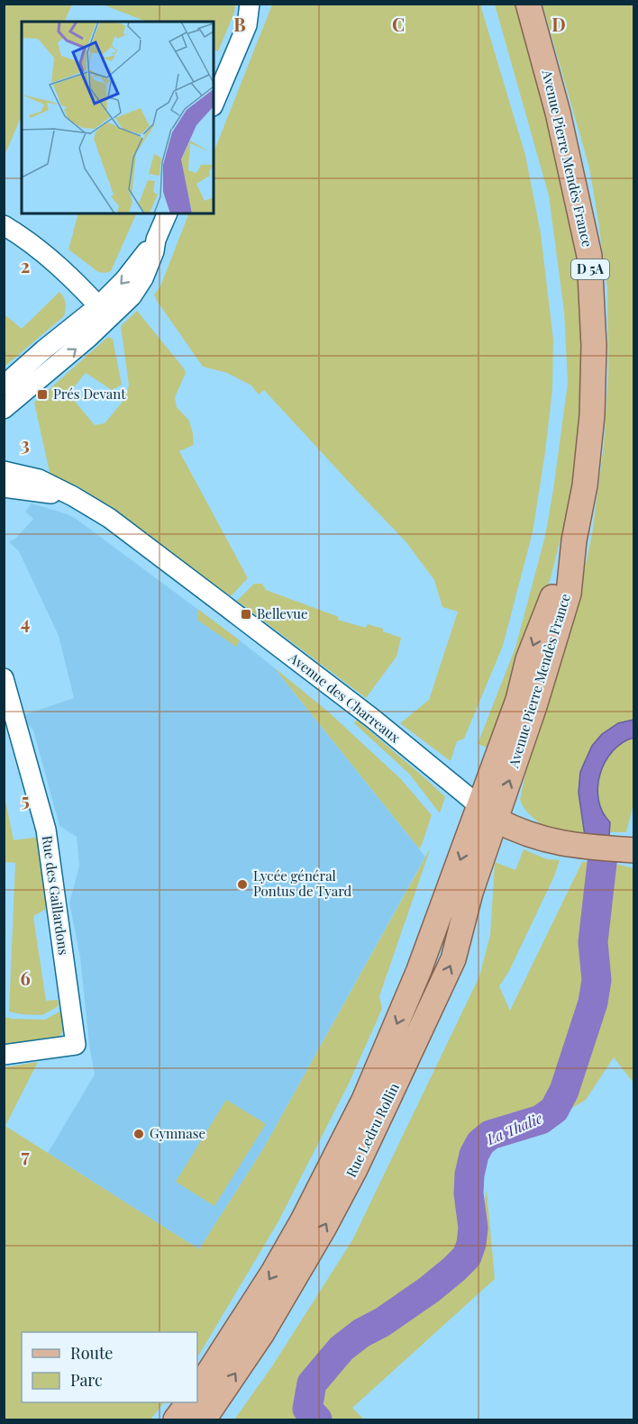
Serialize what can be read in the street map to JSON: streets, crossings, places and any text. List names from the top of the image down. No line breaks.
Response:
{"streets":{"main road":["Avenue Pierre Mendès France","D 5A","Avenue des Charreaux","Rue Ledru Rollin"],"street":["Rue des Gaillardons"]},"crossings":[["Avenue Pierre Mendès France","Avenue des Charreaux"],["Avenue Pierre Mendès France","Rue Ledru Rollin"],["Avenue des Charreaux","Rue Ledru Rollin"]],"water":["La Thalie"],"places":{"transit":["Prés Devant","Bellevue"],"other":["Lycée général Pontus de Tyard","Gymnase"]},"legend":["Route","Parc"],"grid":{"columns":["B","C","D"],"rows":["2","3","4","5","6","7"]}}
